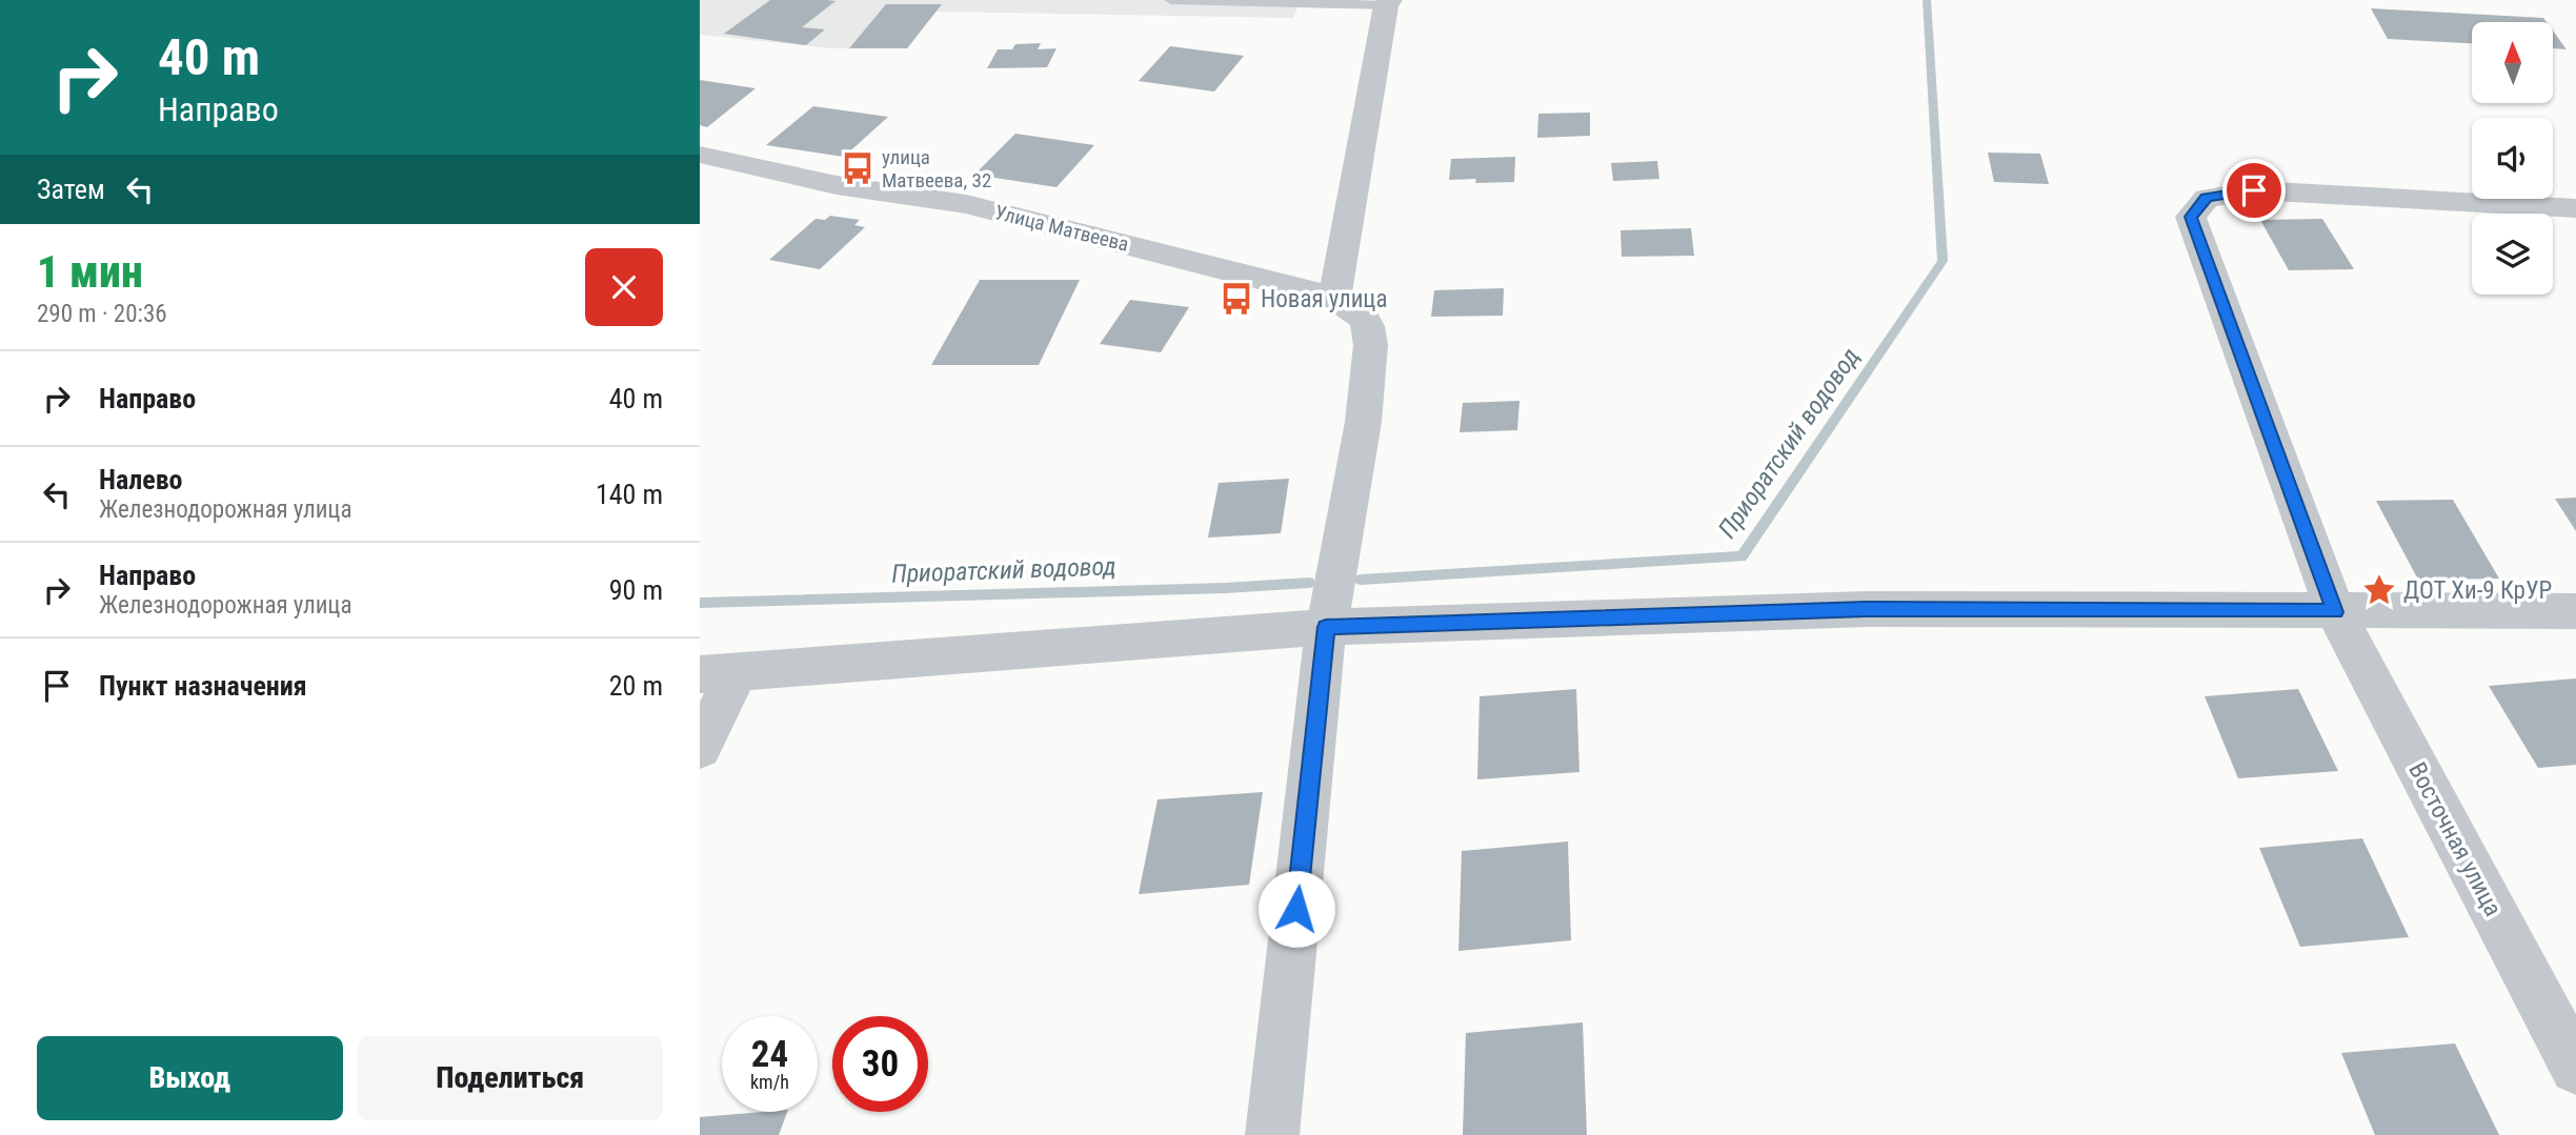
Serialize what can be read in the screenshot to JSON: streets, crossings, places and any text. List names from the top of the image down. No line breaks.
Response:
{"streets":{"street":["Улица Матвеева","Восточная улица"]},"water":["Приоратский водовод"],"places":{"bus stop":["улица Матвеева, 32","Новая улица"],"place":["ДОТ Хи-9 КрУР"]},"north":"top","page":{"turn":["40 m","Направо"],"then":"Затем","heading":["1 мин","290 m · 20:36"],"list":[{"name":"Направо","value":"40 m"},{"name":"Налево","note":"Железнодорожная улица","value":"140 m"},{"name":"Направо","note":"Железнодорожная улица","value":"90 m"},{"name":"Пункт назначения","value":"20 m"}],"speed":"24 km/h","limit":"30","buttons":["Выход","Поделиться"]}}
